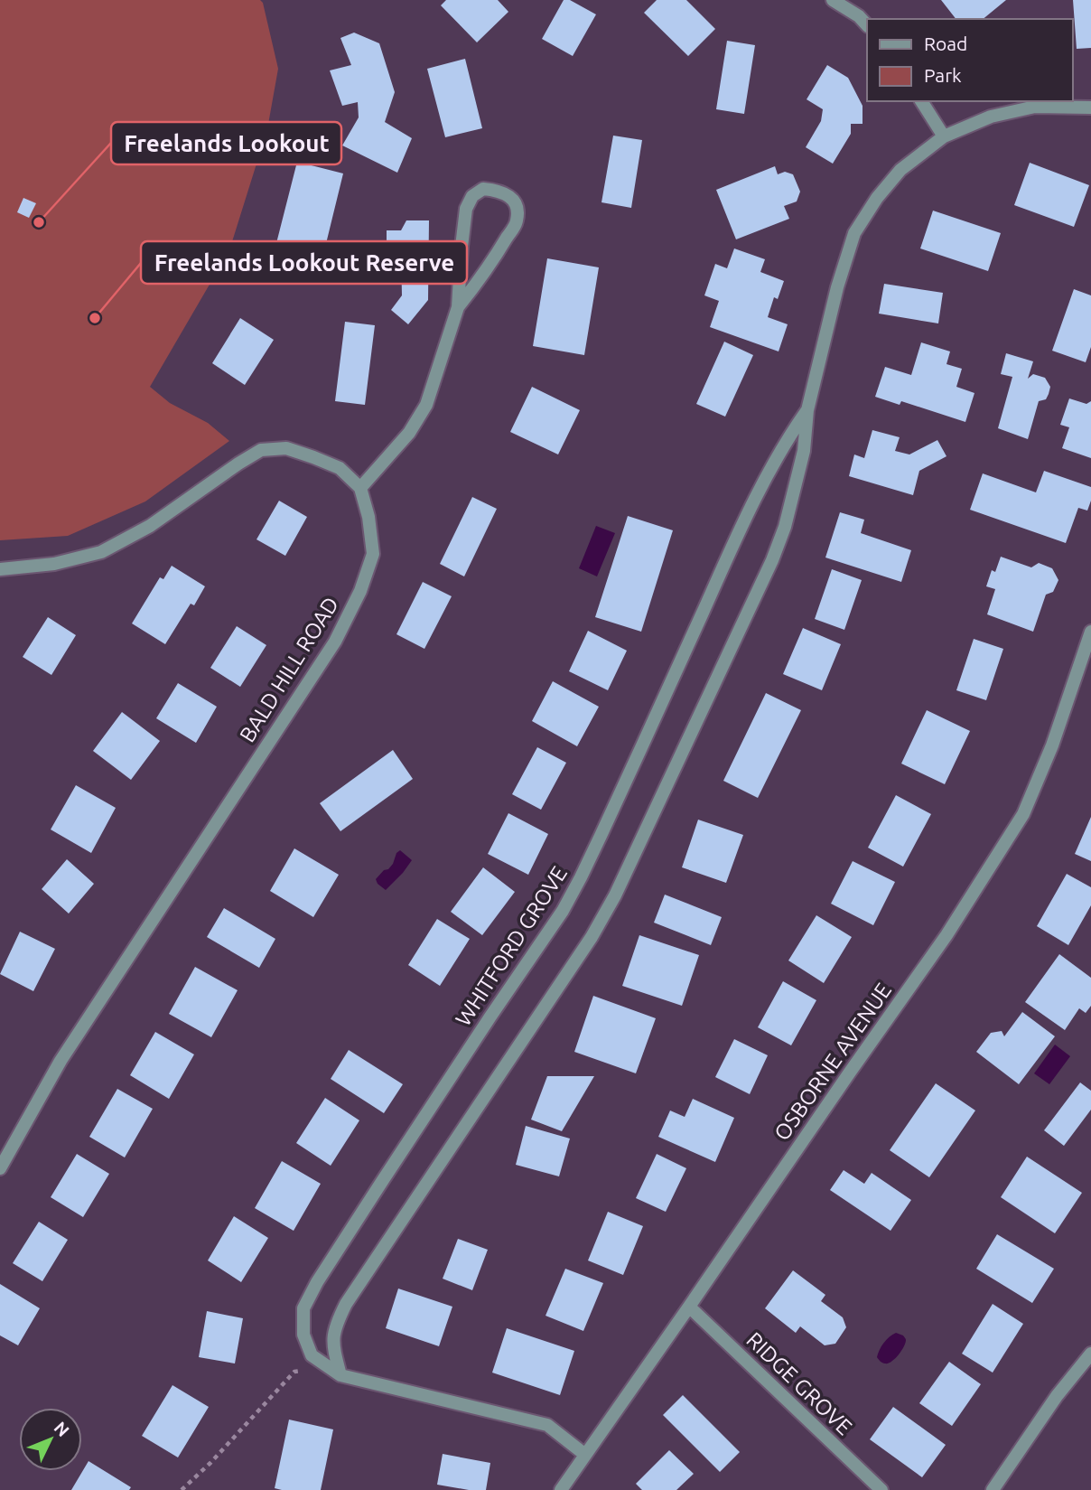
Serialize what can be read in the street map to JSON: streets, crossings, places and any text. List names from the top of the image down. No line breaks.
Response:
{"streets":{"street":["BALD HILL ROAD","WHITFORD GROVE","OSBORNE AVENUE","RIDGE GROVE"]},"crossings":[["WHITFORD GROVE","OSBORNE AVENUE"],["OSBORNE AVENUE","RIDGE GROVE"]],"places":["Freelands Lookout","Freelands Lookout Reserve"],"legend":["Road","Park"],"north":"top right"}
